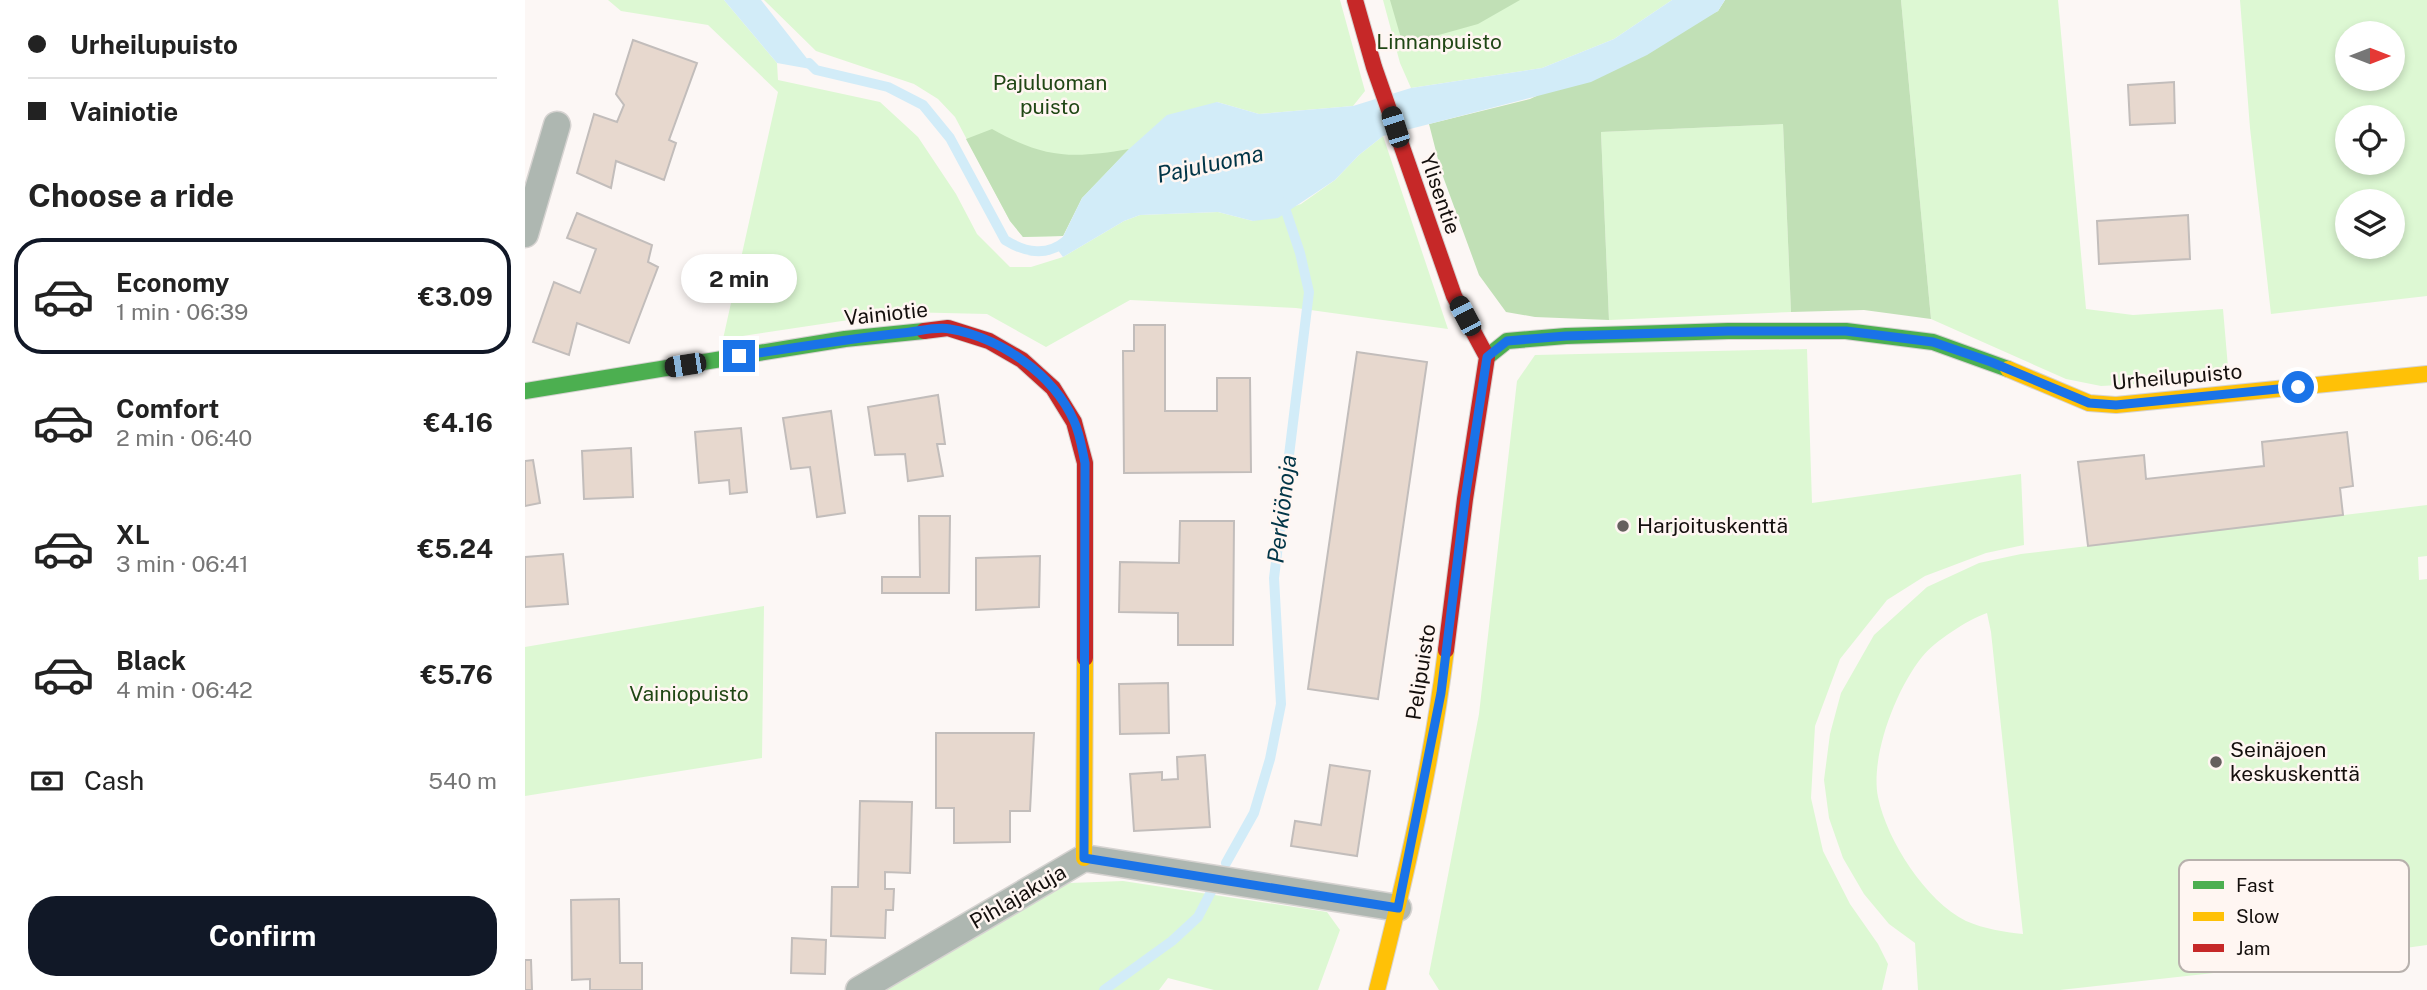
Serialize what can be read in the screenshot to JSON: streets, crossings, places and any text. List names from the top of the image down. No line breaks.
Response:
{"streets":{"street":["Ylisentie","Vainiotie","Urheilupuisto","Pelipuisto","Pihlajakuja"]},"crossings":[["Ylisentie","Urheilupuisto"],["Ylisentie","Pelipuisto"],["Vainiotie","Pihlajakuja"],["Urheilupuisto","Pelipuisto"],["Pelipuisto","Pihlajakuja"]],"water":["Pajuluoma","Perkiönoja"],"parks":["Linnanpuisto","Pajuluoman puisto","Vainiopuisto"],"places":["Harjoituskenttä","Seinäjoen keskuskenttä"],"legend":["Fast","Slow","Jam"],"north":"right","page":{"banner":["Urheilupuisto","Vainiotie"],"heading":"Choose a ride","list":[{"name":"Economy","note":"1 min · 06:39","value":"€3.09"},{"name":"Comfort","note":"2 min · 06:40","value":"€4.16"},{"name":"XL","note":"3 min · 06:41","value":"€5.24"},{"name":"Black","note":"4 min · 06:42","value":"€5.76"}],"bubble":"2 min","pay":["Cash","540 m"],"buttons":"Confirm"}}
